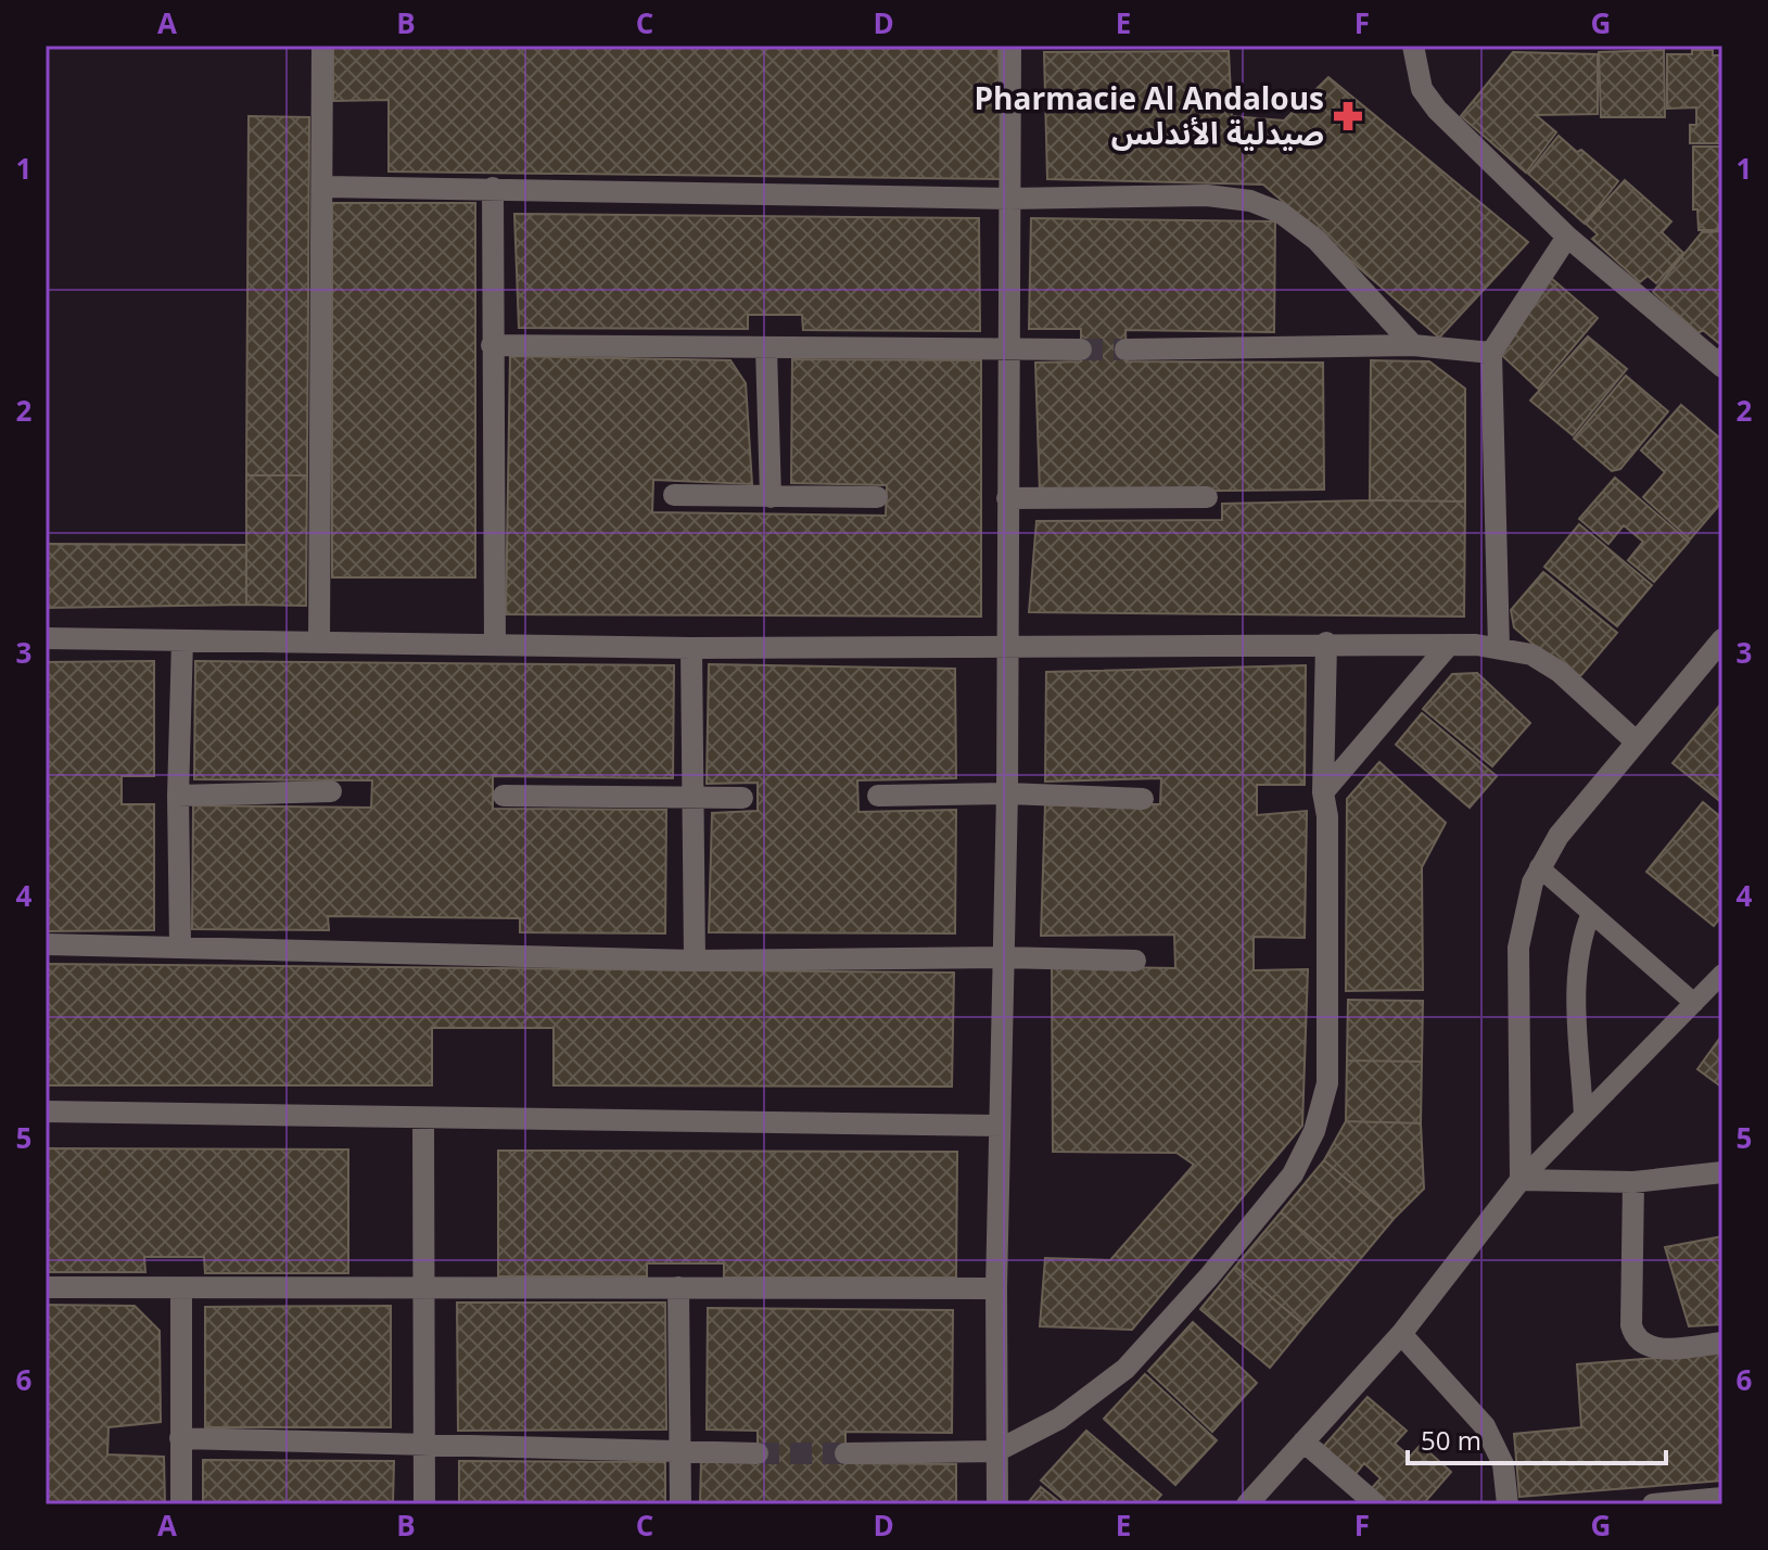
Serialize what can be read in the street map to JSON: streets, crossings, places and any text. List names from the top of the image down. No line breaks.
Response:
{"places":{"pharmacy":["Pharmacie Al Andalous صيدلية الأندلس"]},"scale_bar":"50 m","grid":{"columns":["A","B","C","D","E","F","G"],"rows":["1","2","3","4","5","6"]}}
